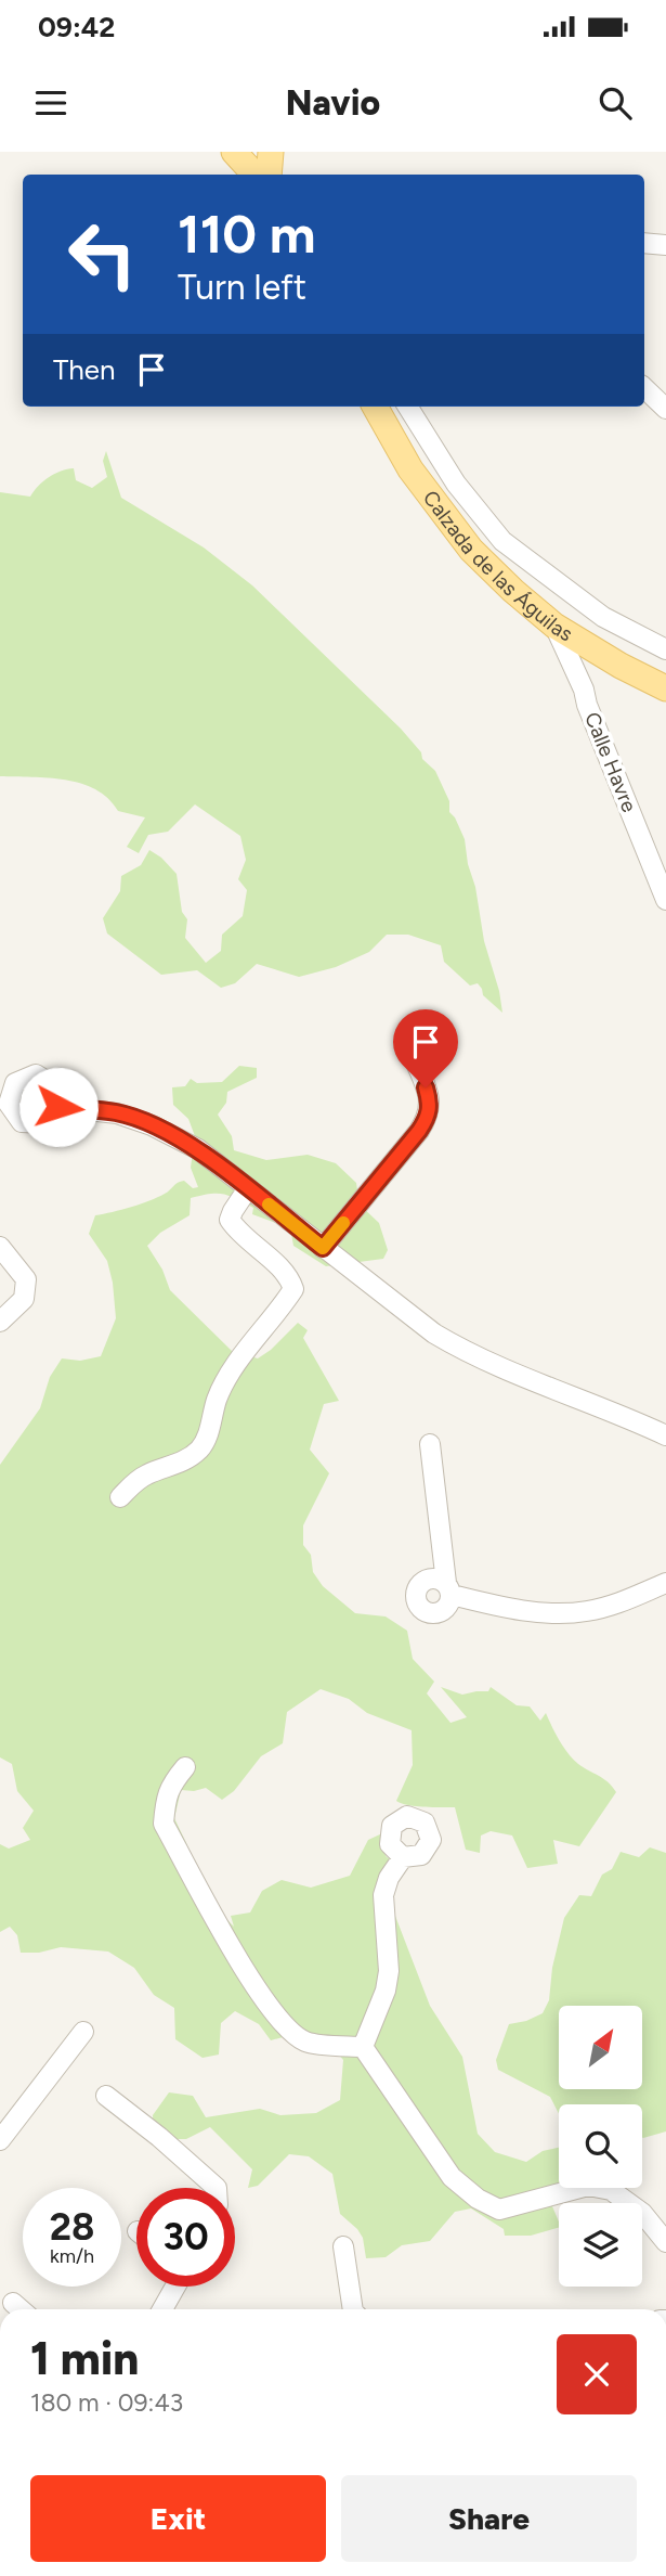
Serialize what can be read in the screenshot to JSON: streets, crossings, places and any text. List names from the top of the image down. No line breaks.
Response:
{"streets":{"main road":["Calzada de las Águilas"],"street":["Calle Havre"]},"crossings":[["Calzada de las Águilas","Calle Havre"]],"north":"top right","page":{"status":"09:42","header":"Navio","turn":["110 m","Turn left"],"then":"Then","speed":"28 km/h","limit":"30","heading":["1 min","180 m · 09:43"],"buttons":["Exit","Share"]}}
